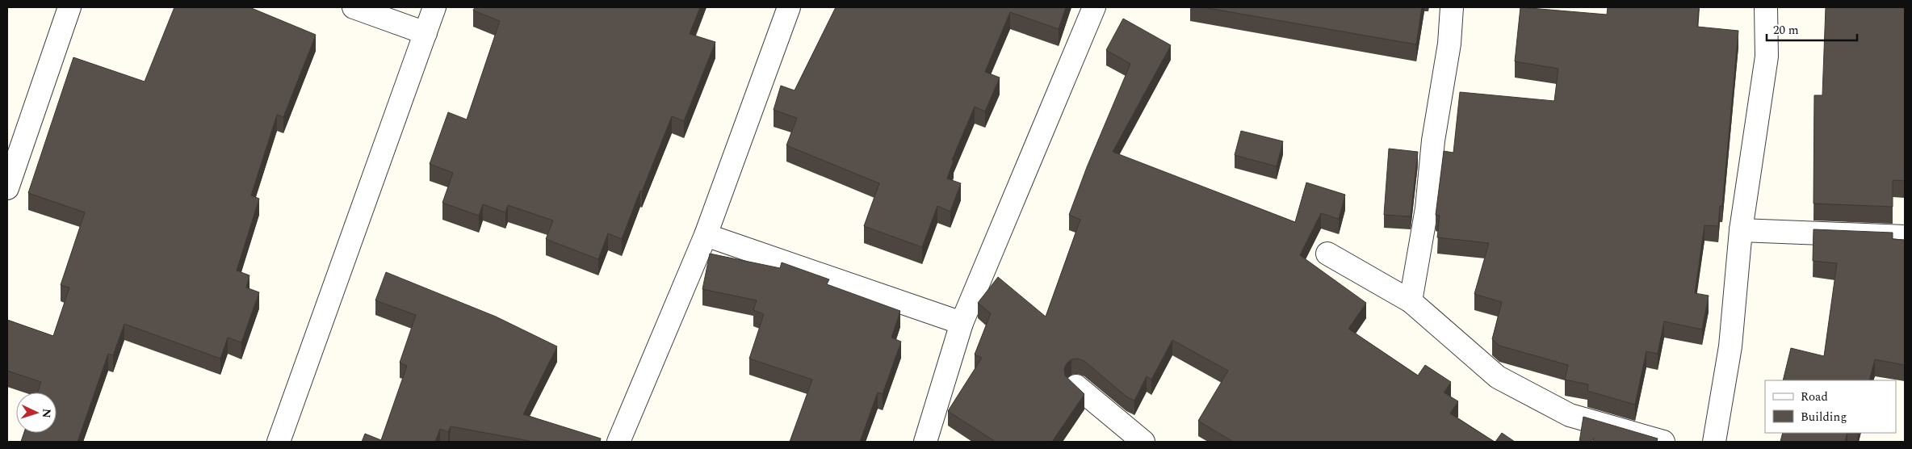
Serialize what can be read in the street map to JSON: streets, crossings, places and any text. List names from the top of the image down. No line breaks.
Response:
{"legend":["Road","Building"],"scale_bar":"20 m","north":"right"}
